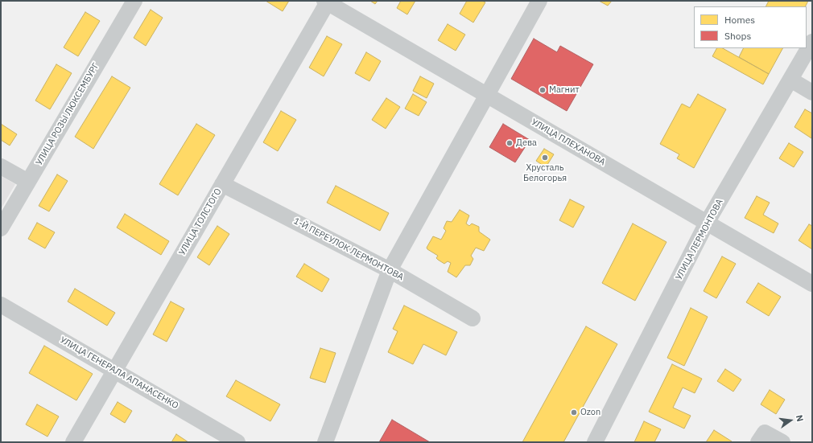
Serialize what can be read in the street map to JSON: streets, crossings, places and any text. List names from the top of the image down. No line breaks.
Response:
{"streets":{"street":["УЛИЦА РОЗЫ ЛЮКСЕМБУРГ","УЛИЦА ПЛЕХАНОВА","УЛИЦА ТОЛСТОГО","УЛИЦА ЛЕРМОНТОВА","1-Й ПЕРЕУЛОК ЛЕРМОНТОВА","УЛИЦА ГЕНЕРАЛА АПАНАСЕНКО"]},"crossings":[["УЛИЦА ПЛЕХАНОВА","УЛИЦА ТОЛСТОГО"],["УЛИЦА ПЛЕХАНОВА","УЛИЦА ЛЕРМОНТОВА"],["УЛИЦА ТОЛСТОГО","1-Й ПЕРЕУЛОК ЛЕРМОНТОВА"],["УЛИЦА ТОЛСТОГО","УЛИЦА ГЕНЕРАЛА АПАНАСЕНКО"]],"places":["Магнит","Дева","Хрусталь Белогорья","Ozon"],"legend":["Homes","Shops"],"north":"right"}
